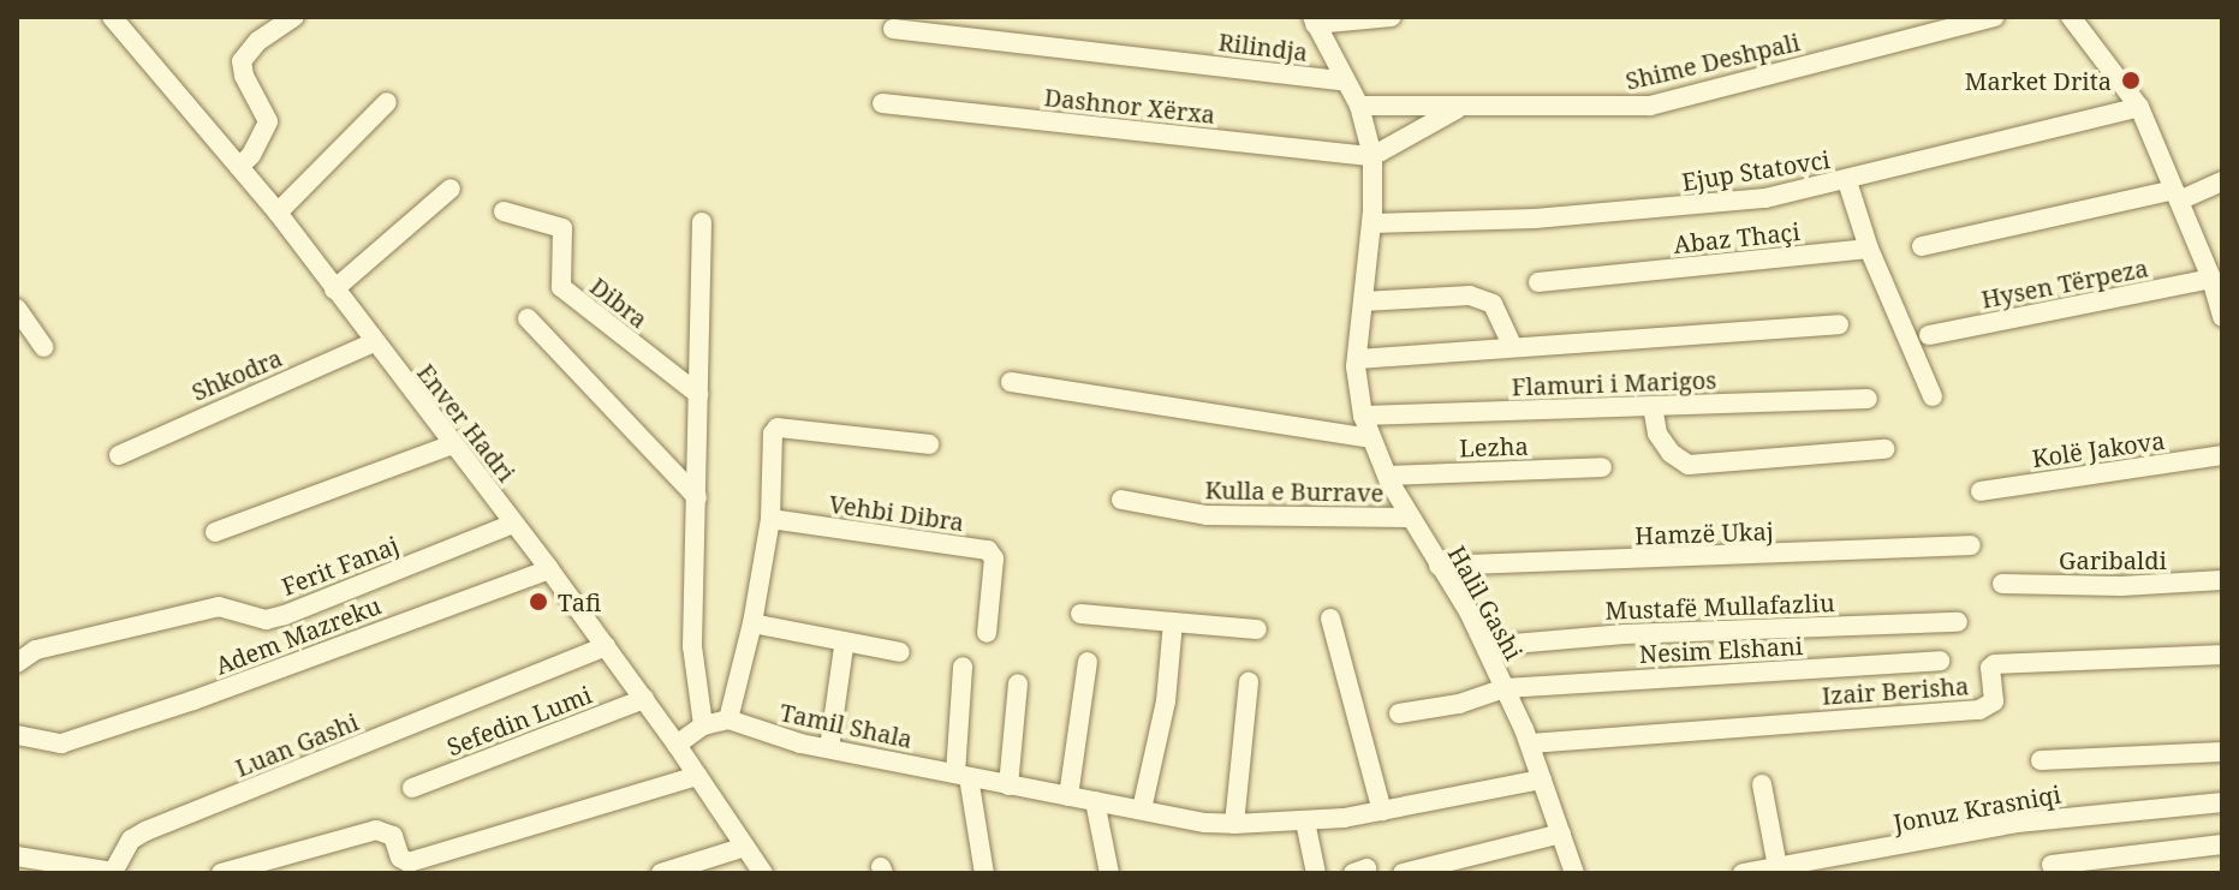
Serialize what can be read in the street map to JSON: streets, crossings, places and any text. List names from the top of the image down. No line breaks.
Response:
{"streets":{"street":["Rilindja","Shime Deshpali","Dashnor Xërxa","Ejup Statovci","Abaz Thaçi","Hysen Tërpeza","Dibra","Shkodra","Flamuri i Marigos","Enver Hadri","Lezha","Kolë Jakova","Kulla e Burrave","Vehbi Dibra","Hamzë Ukaj","Garibaldi","Ferit Fanaj","Halil Gashi","Mustafë Mullafazliu","Adem Mazreku","Nesim Elshani","Izair Berisha","Sefedin Lumi","Tamil Shala","Luan Gashi","Jonuz Krasniqi"]},"crossings":[["Rilindja","Halil Gashi"],["Shime Deshpali","Halil Gashi"],["Dashnor Xërxa","Halil Gashi"],["Ejup Statovci","Halil Gashi"],["Shkodra","Enver Hadri"],["Flamuri i Marigos","Halil Gashi"],["Enver Hadri","Ferit Fanaj"],["Enver Hadri","Adem Mazreku"],["Enver Hadri","Sefedin Lumi"],["Enver Hadri","Luan Gashi"],["Lezha","Halil Gashi"],["Kulla e Burrave","Halil Gashi"],["Hamzë Ukaj","Halil Gashi"],["Halil Gashi","Mustafë Mullafazliu"],["Halil Gashi","Nesim Elshani"],["Halil Gashi","Izair Berisha"],["Halil Gashi","Tamil Shala"]],"places":["Market Drita","Tafi"]}
